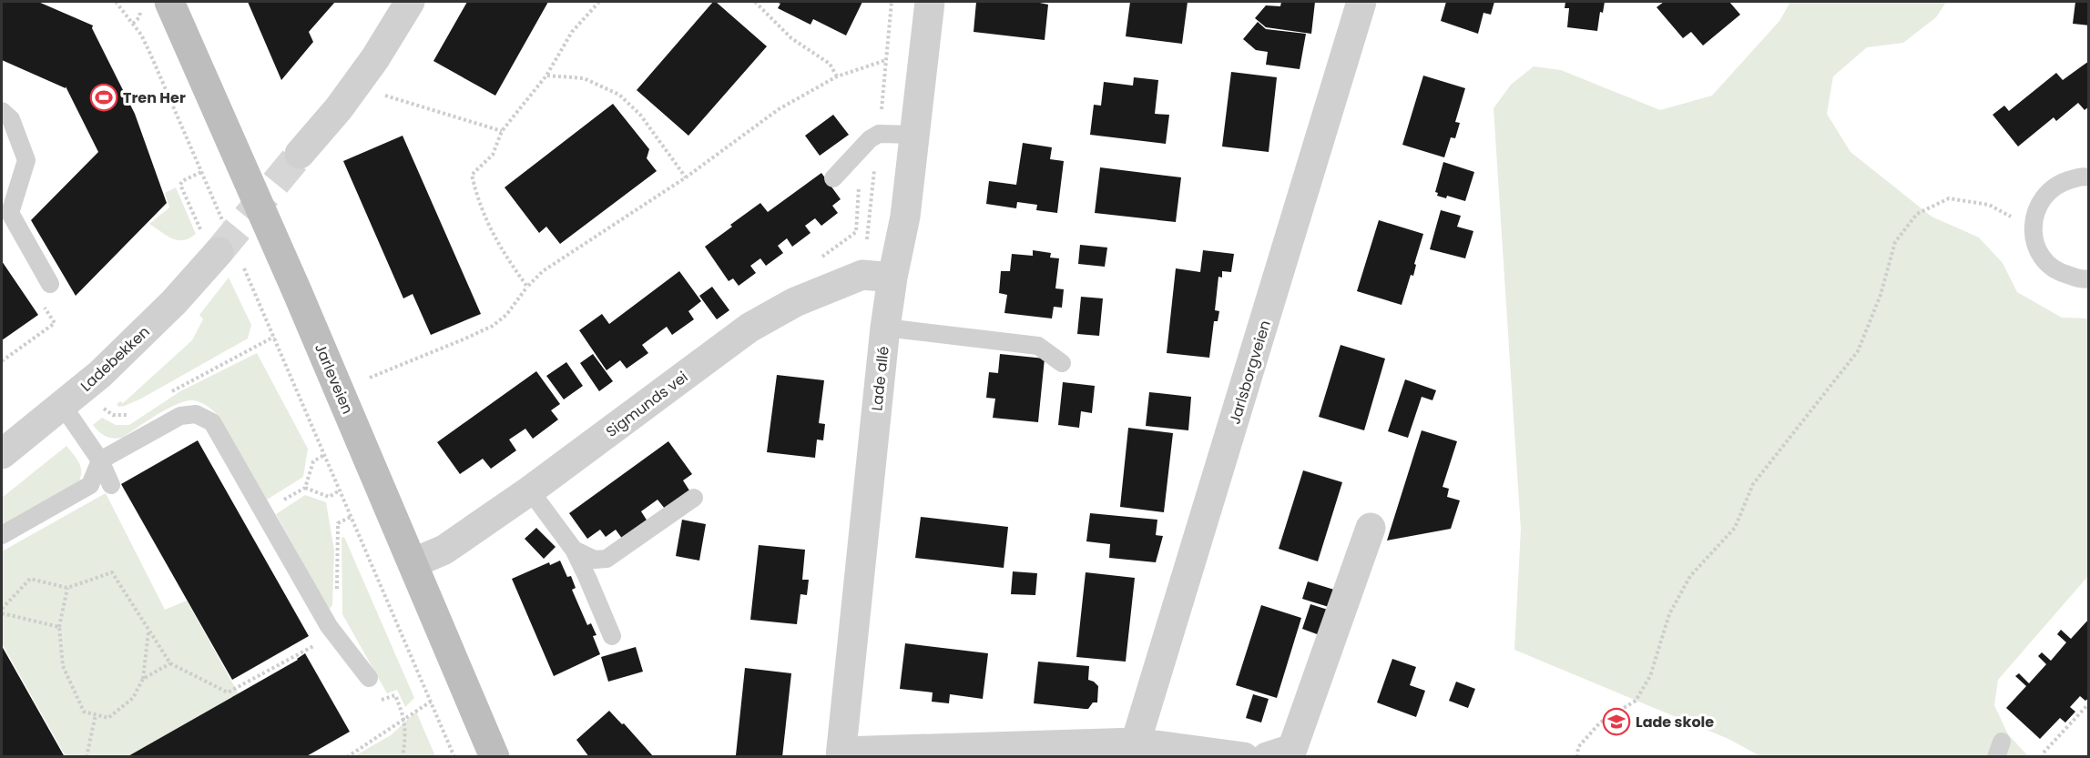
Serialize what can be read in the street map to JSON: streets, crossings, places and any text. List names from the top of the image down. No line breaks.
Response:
{"streets":{"main road":["Jarleveien"],"street":["Ladebekken","Jarlsborgveien","Lade allé","Sigmunds vei"]},"crossings":[["Jarleveien","Sigmunds vei"],["Lade allé","Sigmunds vei"]],"places":{"sports":["Tren Her"],"school or university":["Lade skole"]}}
